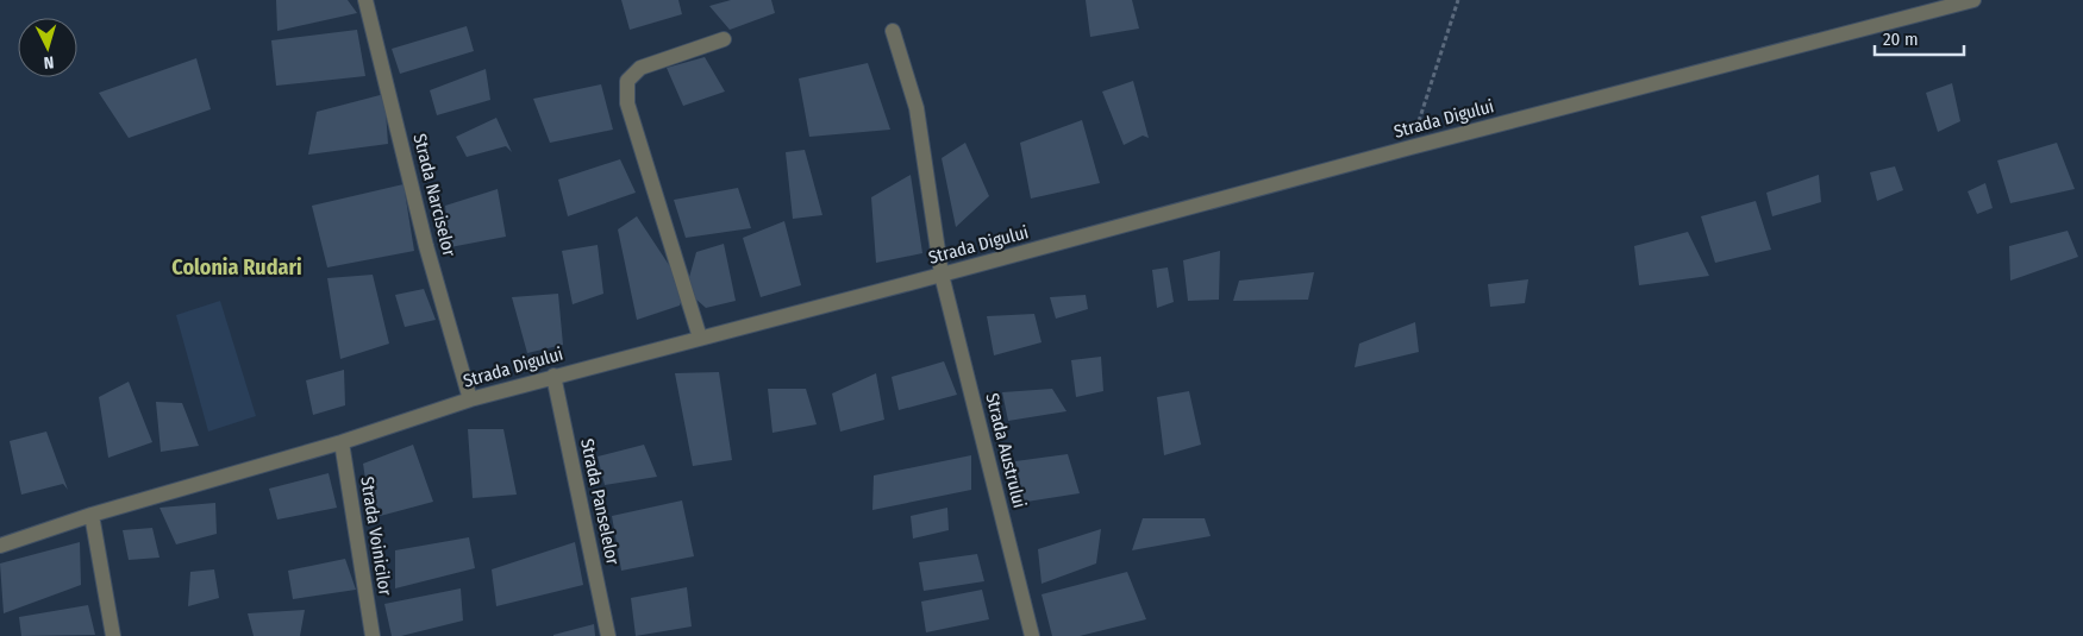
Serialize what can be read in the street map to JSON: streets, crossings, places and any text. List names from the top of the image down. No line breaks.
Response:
{"streets":{"street":["Strada Digului","Strada Narciselor","Strada Austrului","Strada Panselelor","Strada Voinicilor"]},"crossings":[["Strada Digului","Strada Narciselor"],["Strada Digului","Strada Austrului"],["Strada Digului","Strada Panselelor"],["Strada Digului","Strada Voinicilor"]],"districts":["Colonia Rudari"],"scale_bar":"20 m","north":"bottom"}
